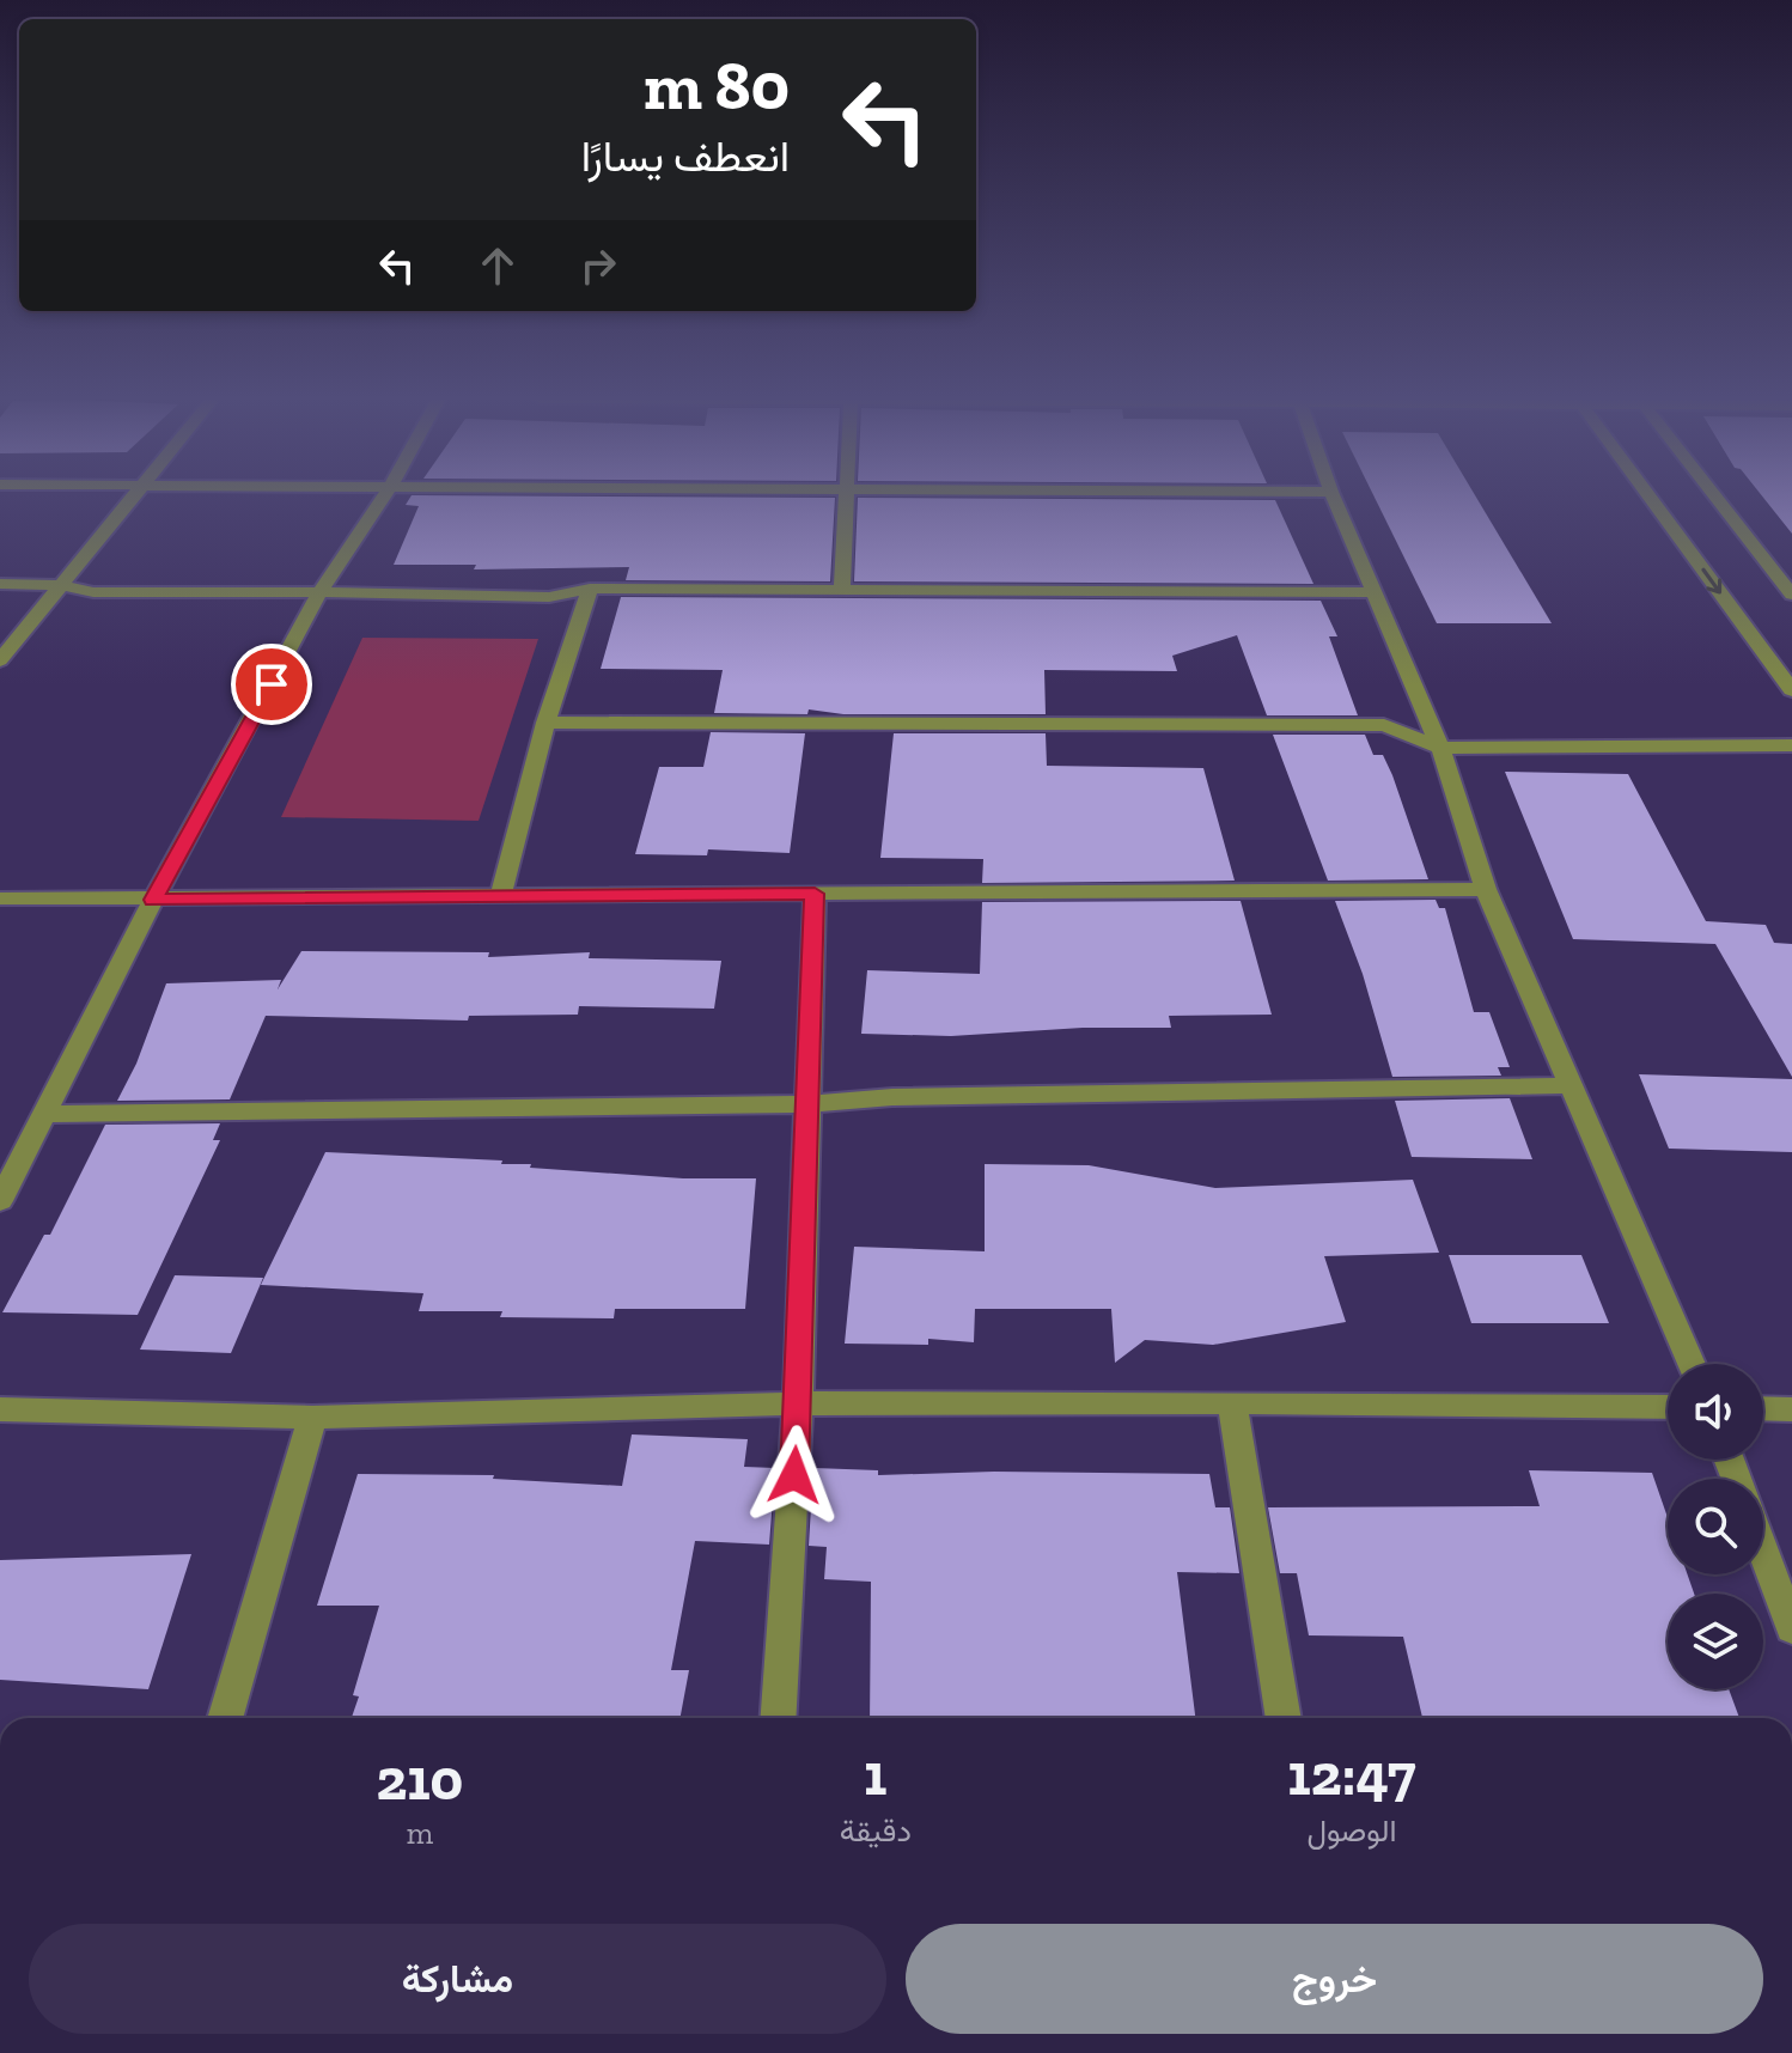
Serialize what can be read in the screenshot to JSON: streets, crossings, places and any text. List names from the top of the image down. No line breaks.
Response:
{"page":{"turn":["80 m","انعطف يسارًا"],"eta":["12:47","الوصول","1","دقيقة","210","m"],"buttons":["خروج","مشاركة"]}}
